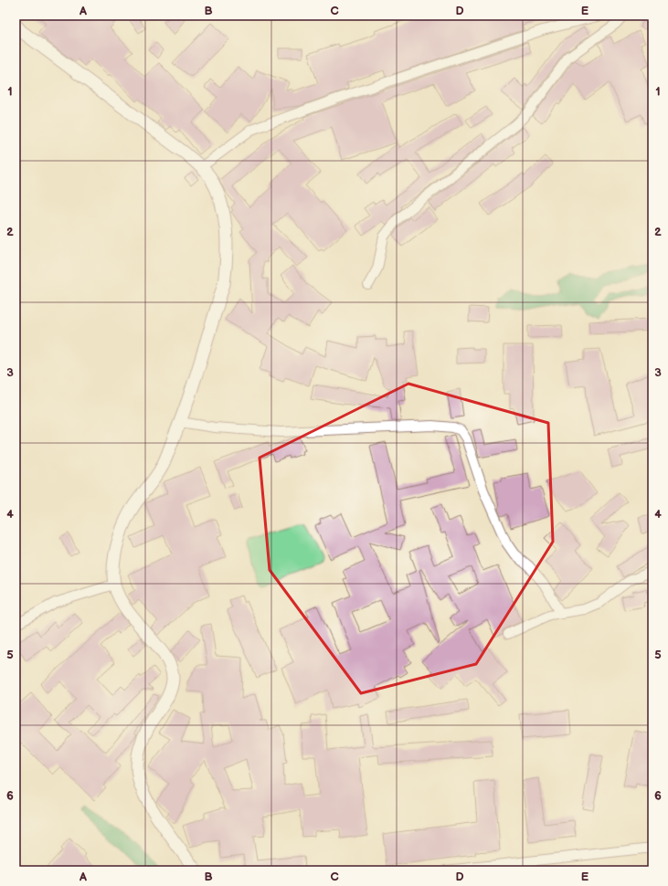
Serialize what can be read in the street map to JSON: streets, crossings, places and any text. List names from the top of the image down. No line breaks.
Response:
{"grid":{"columns":["A","B","C","D","E"],"rows":["1","2","3","4","5","6"]}}
